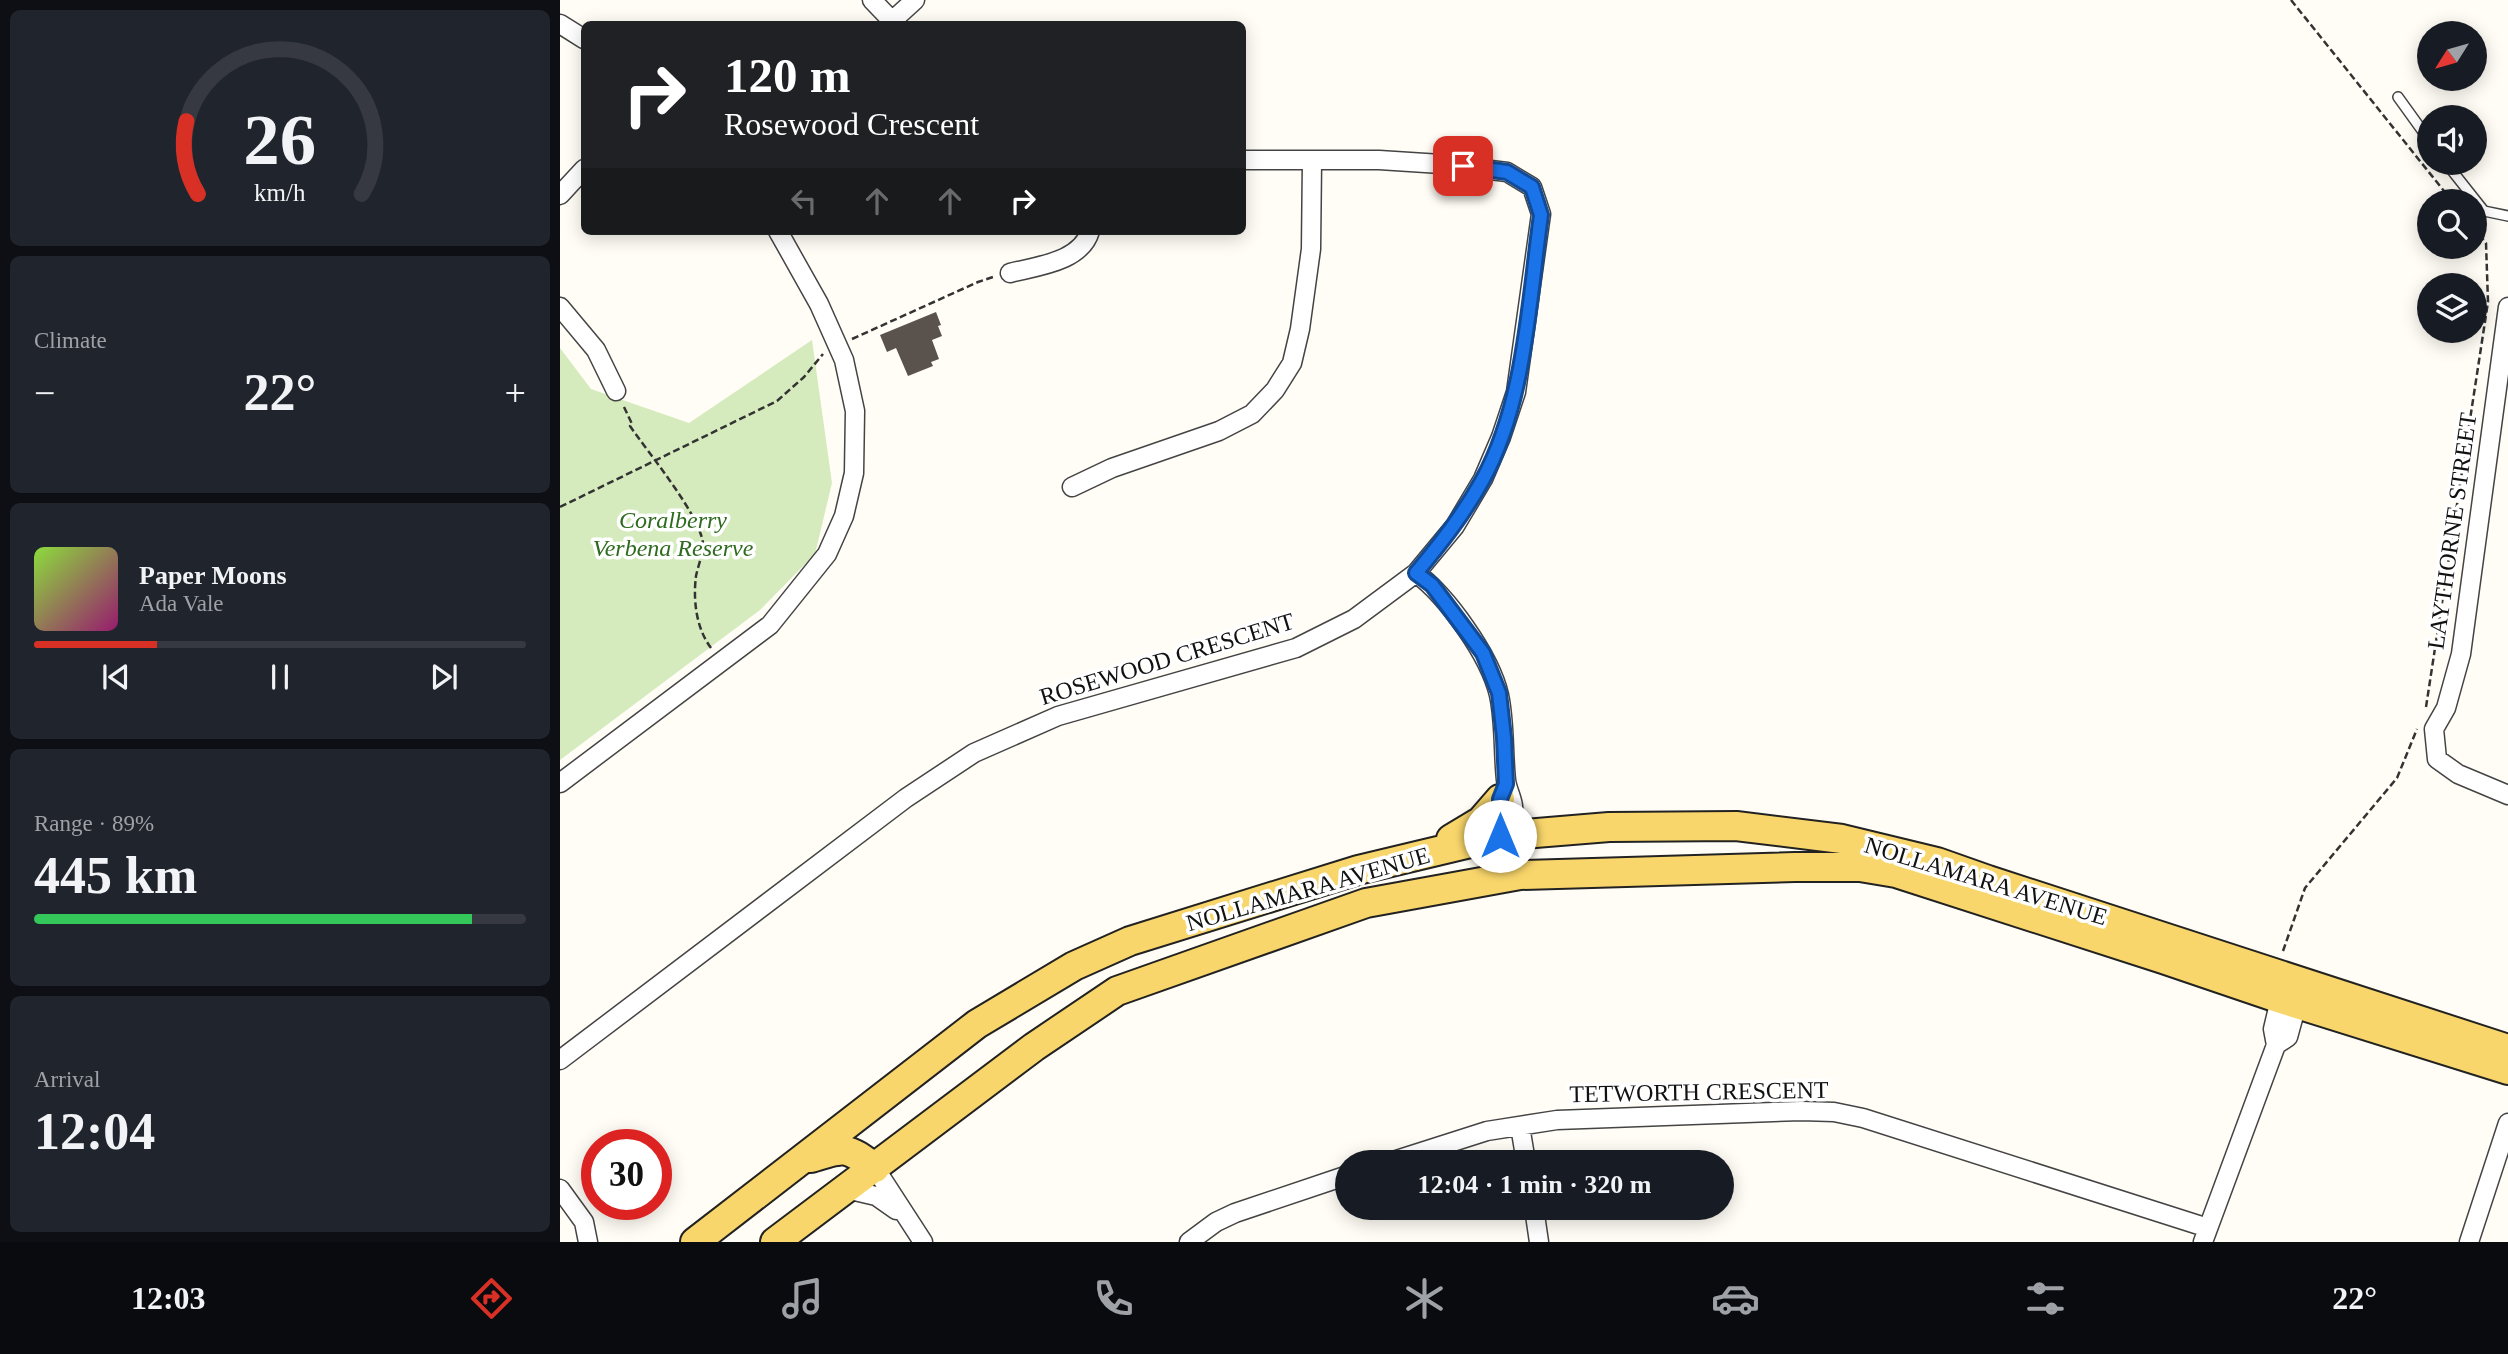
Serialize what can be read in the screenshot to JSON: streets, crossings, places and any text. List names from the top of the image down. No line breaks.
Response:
{"streets":{"main road":["NOLLAMARA AVENUE"],"street":["LAYTHORNE STREET","ROSEWOOD CRESCENT","TETWORTH CRESCENT"]},"parks":["Coralberry Verbena Reserve"],"north":"bottom left","page":{"turn":["120 m","Rosewood Crescent"],"tile":["Climate",["Range · 89%","445 km"],["Arrival","12:04"]],"heat":["−","22°","+"],"song":["Paper Moons","Ada Vale"],"limit":"30","trip":"12:04 · 1 min · 320 m","tabs":["12:03","22°"],"gauge":["26","km/h"]}}
